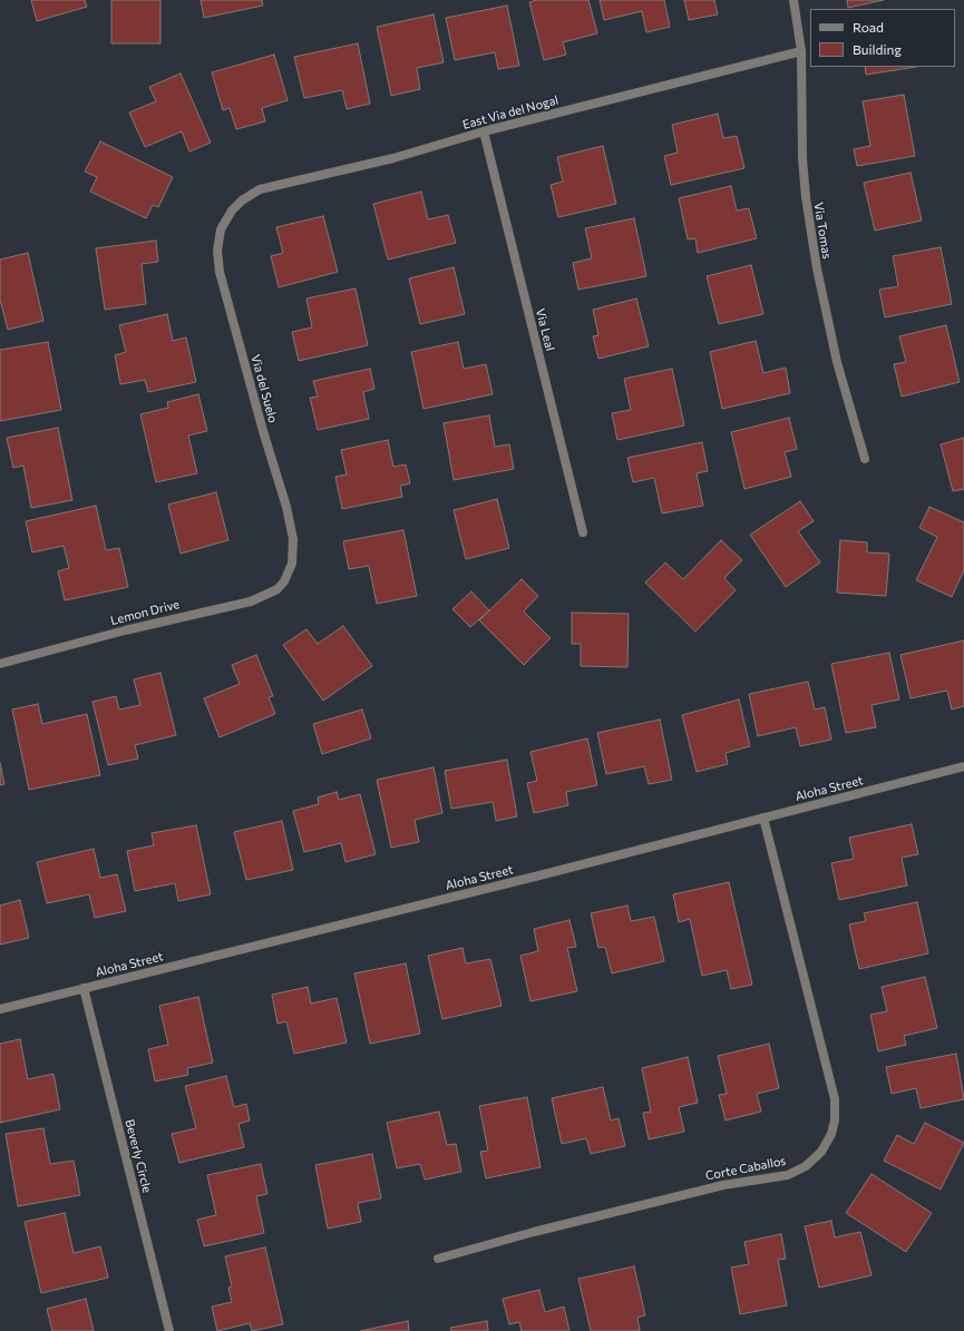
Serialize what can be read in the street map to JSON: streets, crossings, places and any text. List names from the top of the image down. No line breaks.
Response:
{"streets":{"street":["East Via del Nogal","Via Tomas","Via Leal","Via del Suelo","Lemon Drive","Aloha Street","Beverly Circle","Corte Caballos"]},"crossings":[["East Via del Nogal","Via Tomas"],["East Via del Nogal","Via Leal"],["East Via del Nogal","Via del Suelo"],["Via del Suelo","Lemon Drive"],["Aloha Street","Beverly Circle"],["Aloha Street","Corte Caballos"]],"legend":["Road","Building"]}
